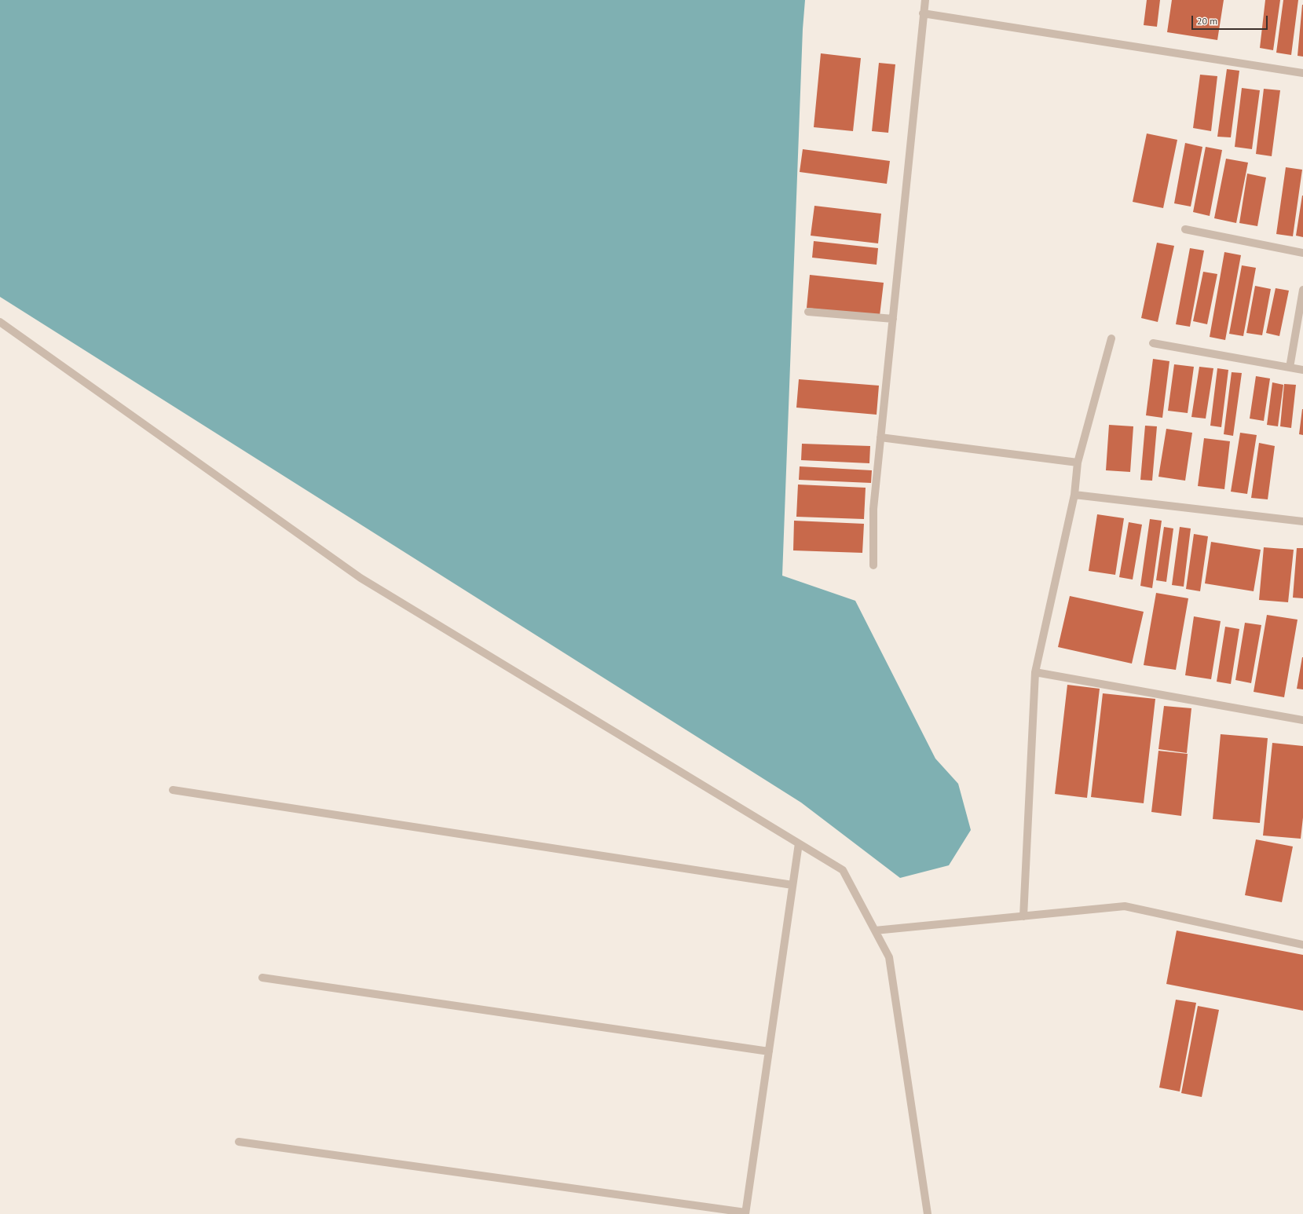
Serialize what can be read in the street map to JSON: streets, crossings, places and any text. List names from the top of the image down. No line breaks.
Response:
{"scale_bar":"20 m"}
